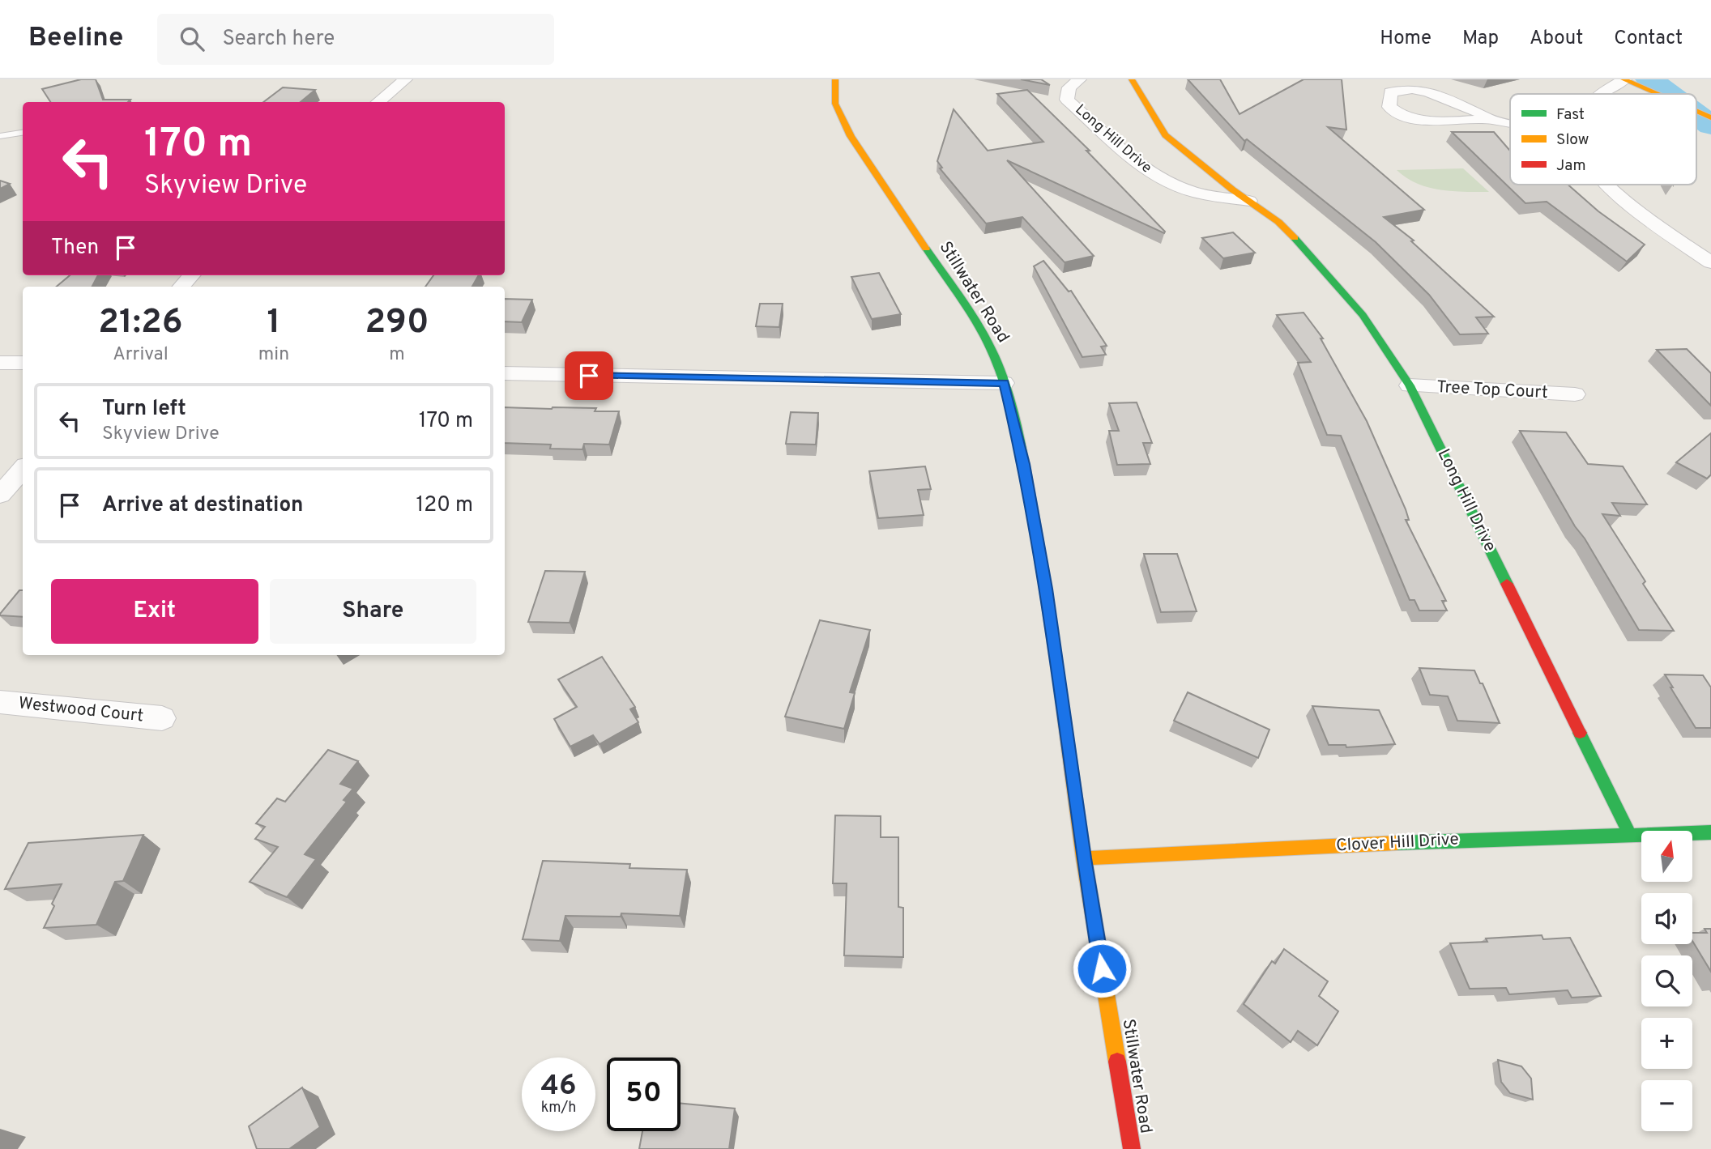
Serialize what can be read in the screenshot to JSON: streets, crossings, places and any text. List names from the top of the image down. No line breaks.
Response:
{"streets":{"street":["Long Hill Drive","Stillwater Road","Tree Top Court","Westwood Court","Clover Hill Drive"]},"crossings":[["Long Hill Drive","Tree Top Court"],["Long Hill Drive","Clover Hill Drive"],["Stillwater Road","Clover Hill Drive"]],"legend":["Fast","Slow","Jam"],"north":"top","page":{"header":"Beeline","search":"Search here","nav":["Home","Map","About","Contact"],"turn":["170 m","Skyview Drive"],"then":"Then","eta":["21:26","Arrival","1","min","290","m"],"list":[{"name":"Turn left","note":"Skyview Drive","value":"170 m"},{"name":"Arrive at destination","value":"120 m"}],"buttons":["Exit","Share"],"map_buttons":["+","−"],"speed":"46 km/h","limit":"50"}}
